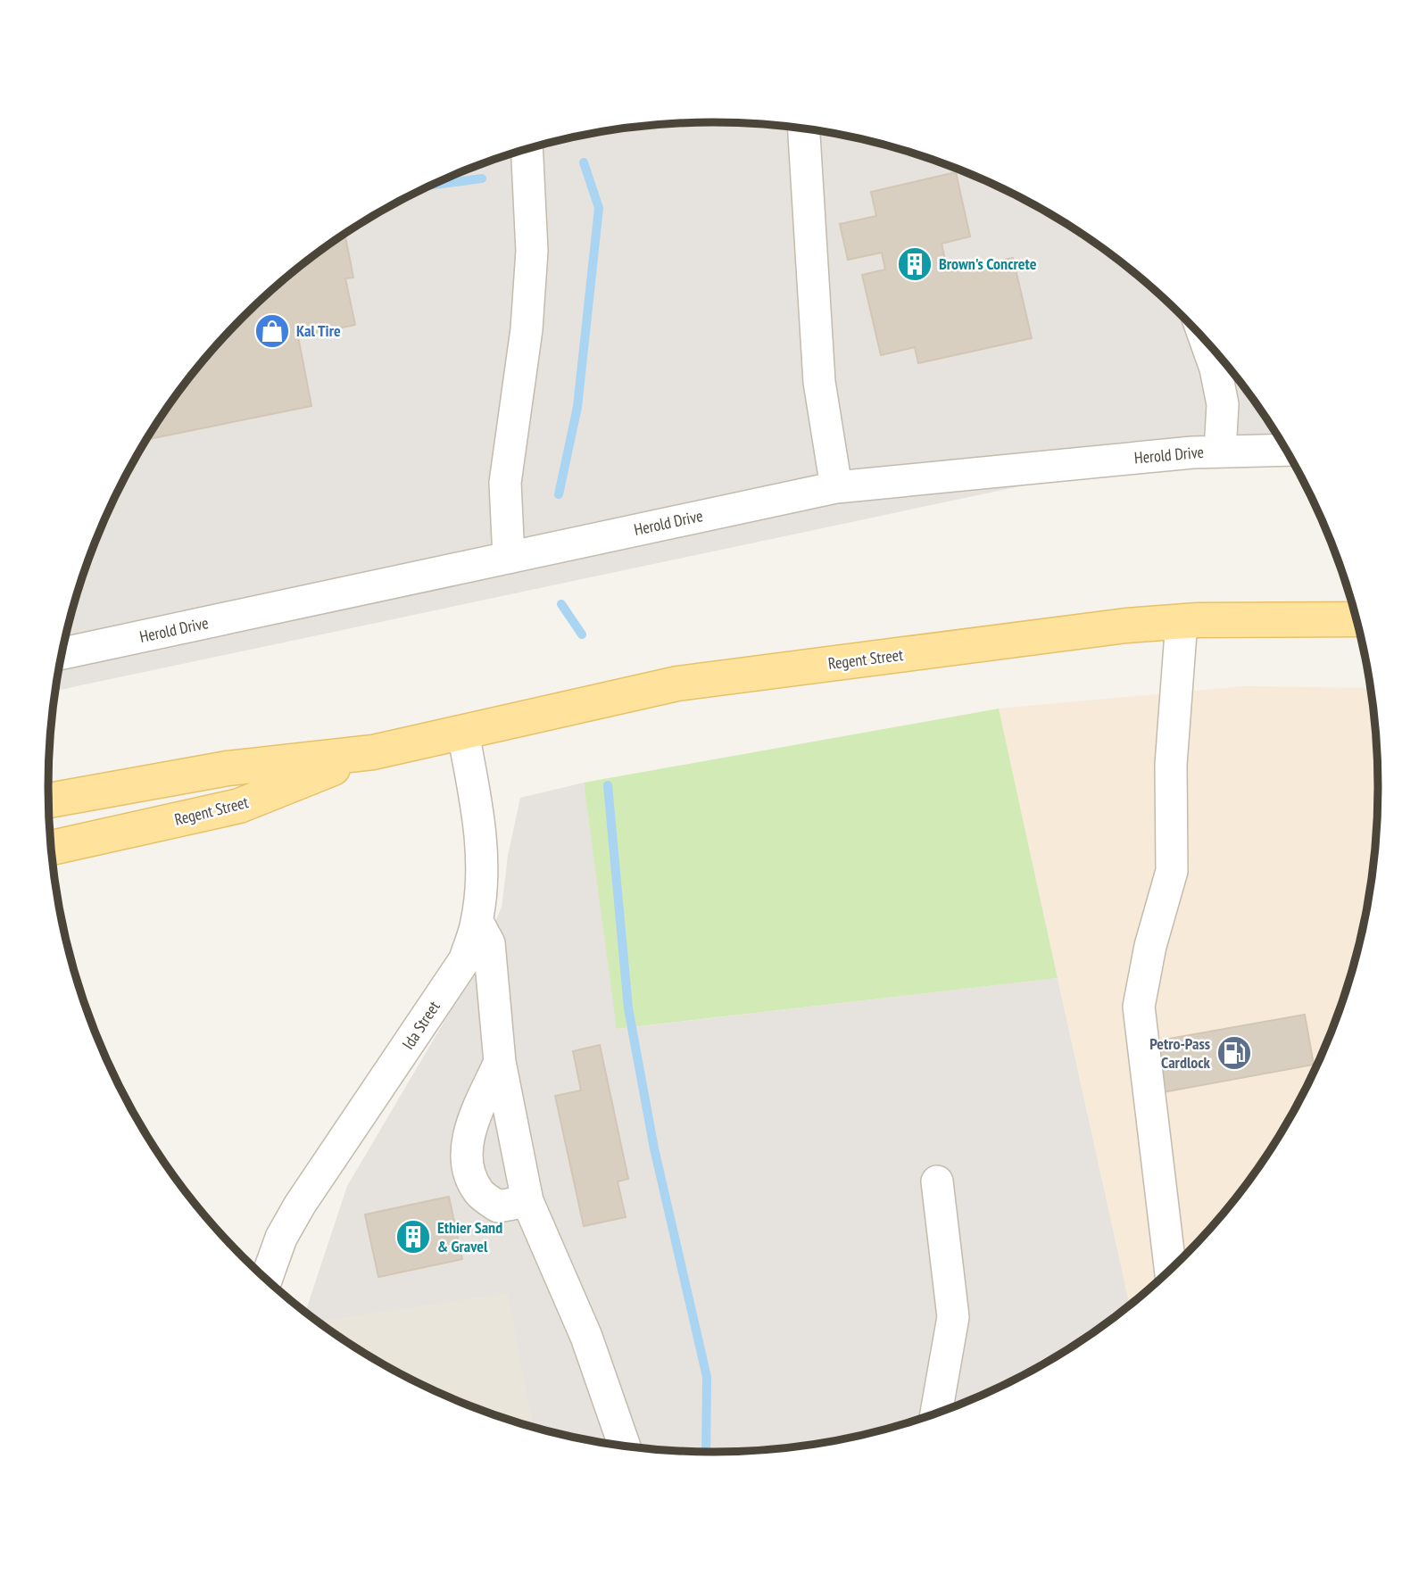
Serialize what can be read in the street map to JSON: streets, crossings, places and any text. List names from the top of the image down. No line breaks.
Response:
{"streets":{"main road":["Regent Street"],"street":["Herold Drive","Ida Street"]},"crossings":[["Regent Street","Ida Street"]],"places":{"building":["Brown's Concrete","Ethier Sand & Gravel"],"shop":["Kal Tire"],"fuel station":["Petro-Pass Cardlock"]}}
